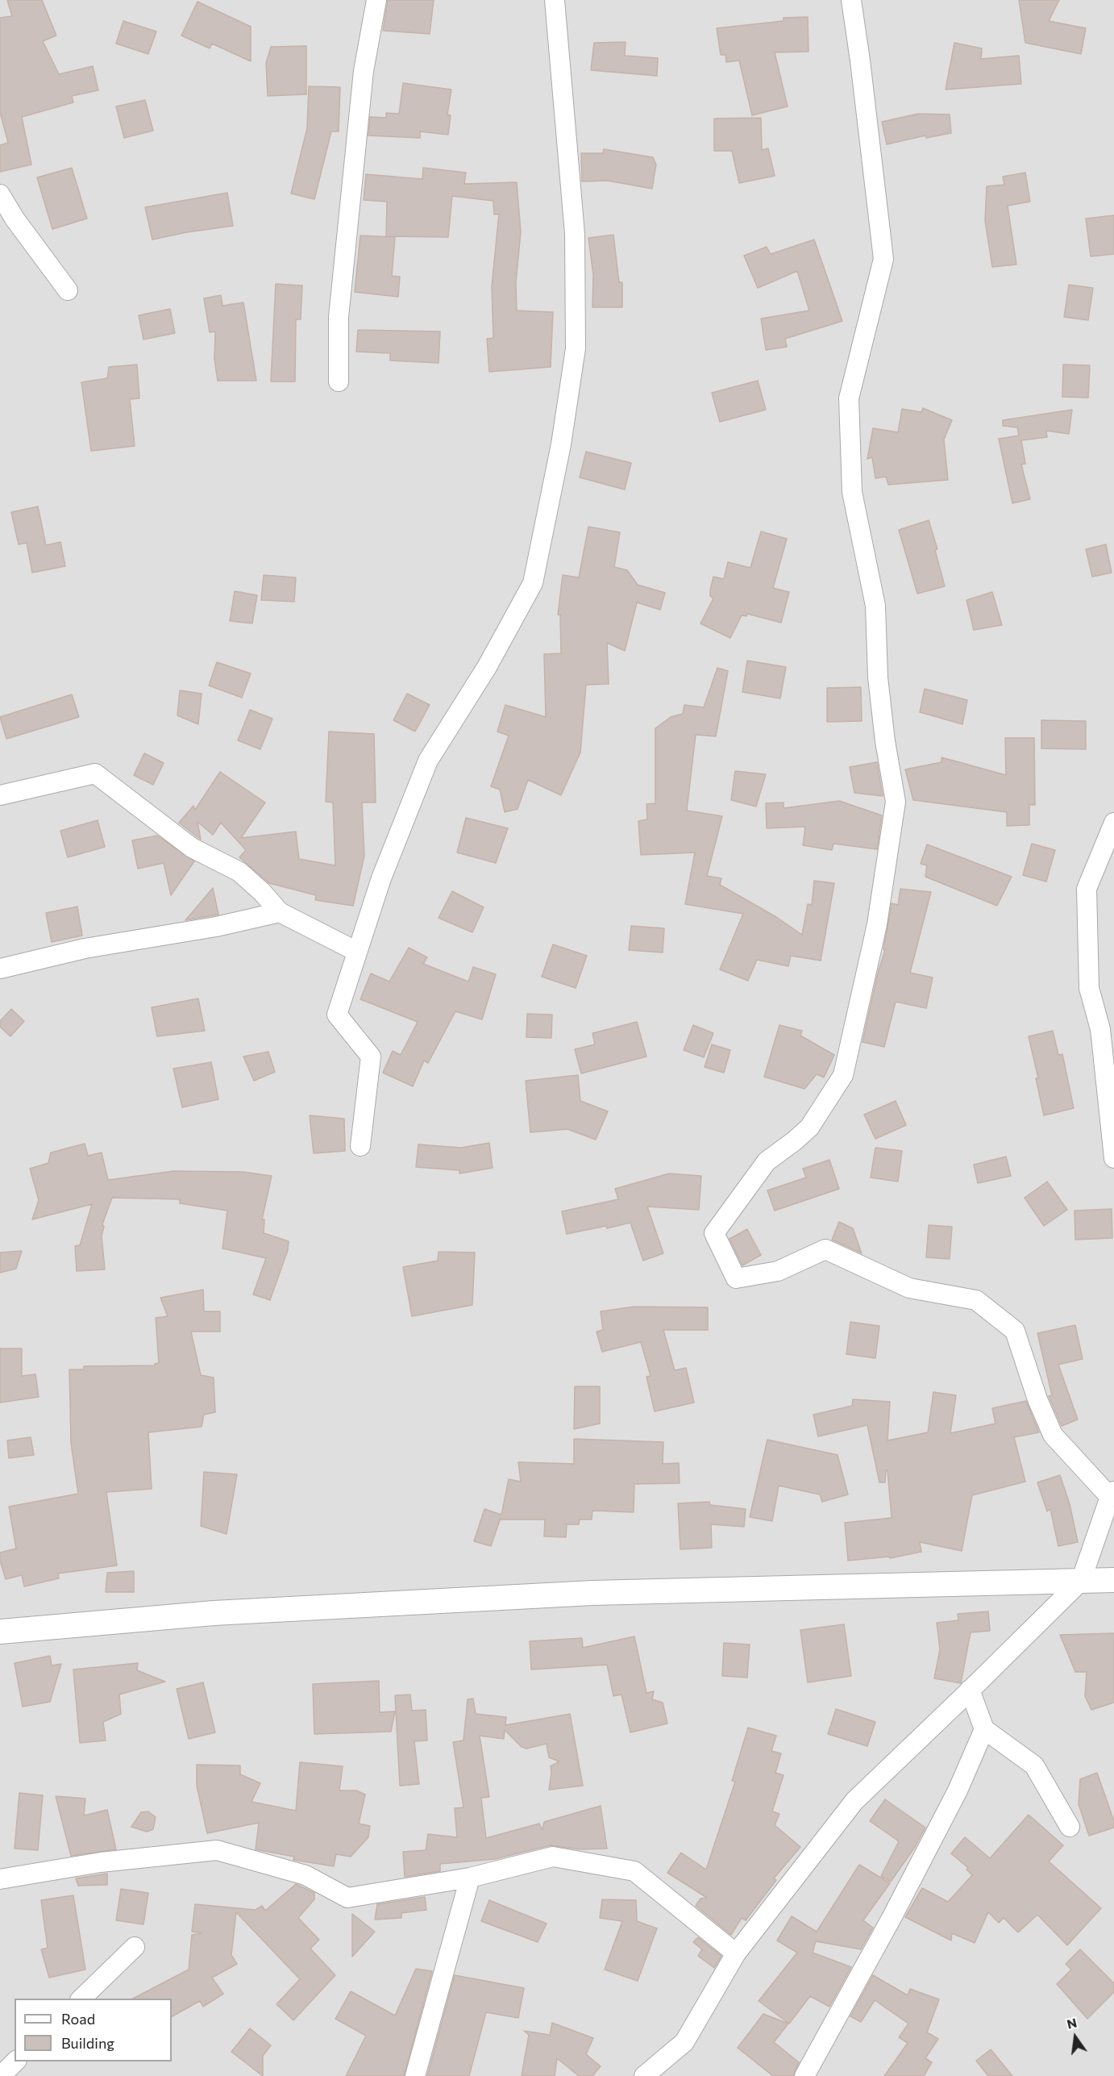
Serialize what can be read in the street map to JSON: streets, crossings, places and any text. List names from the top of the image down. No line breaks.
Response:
{"legend":["Road","Building"],"north":"top"}
